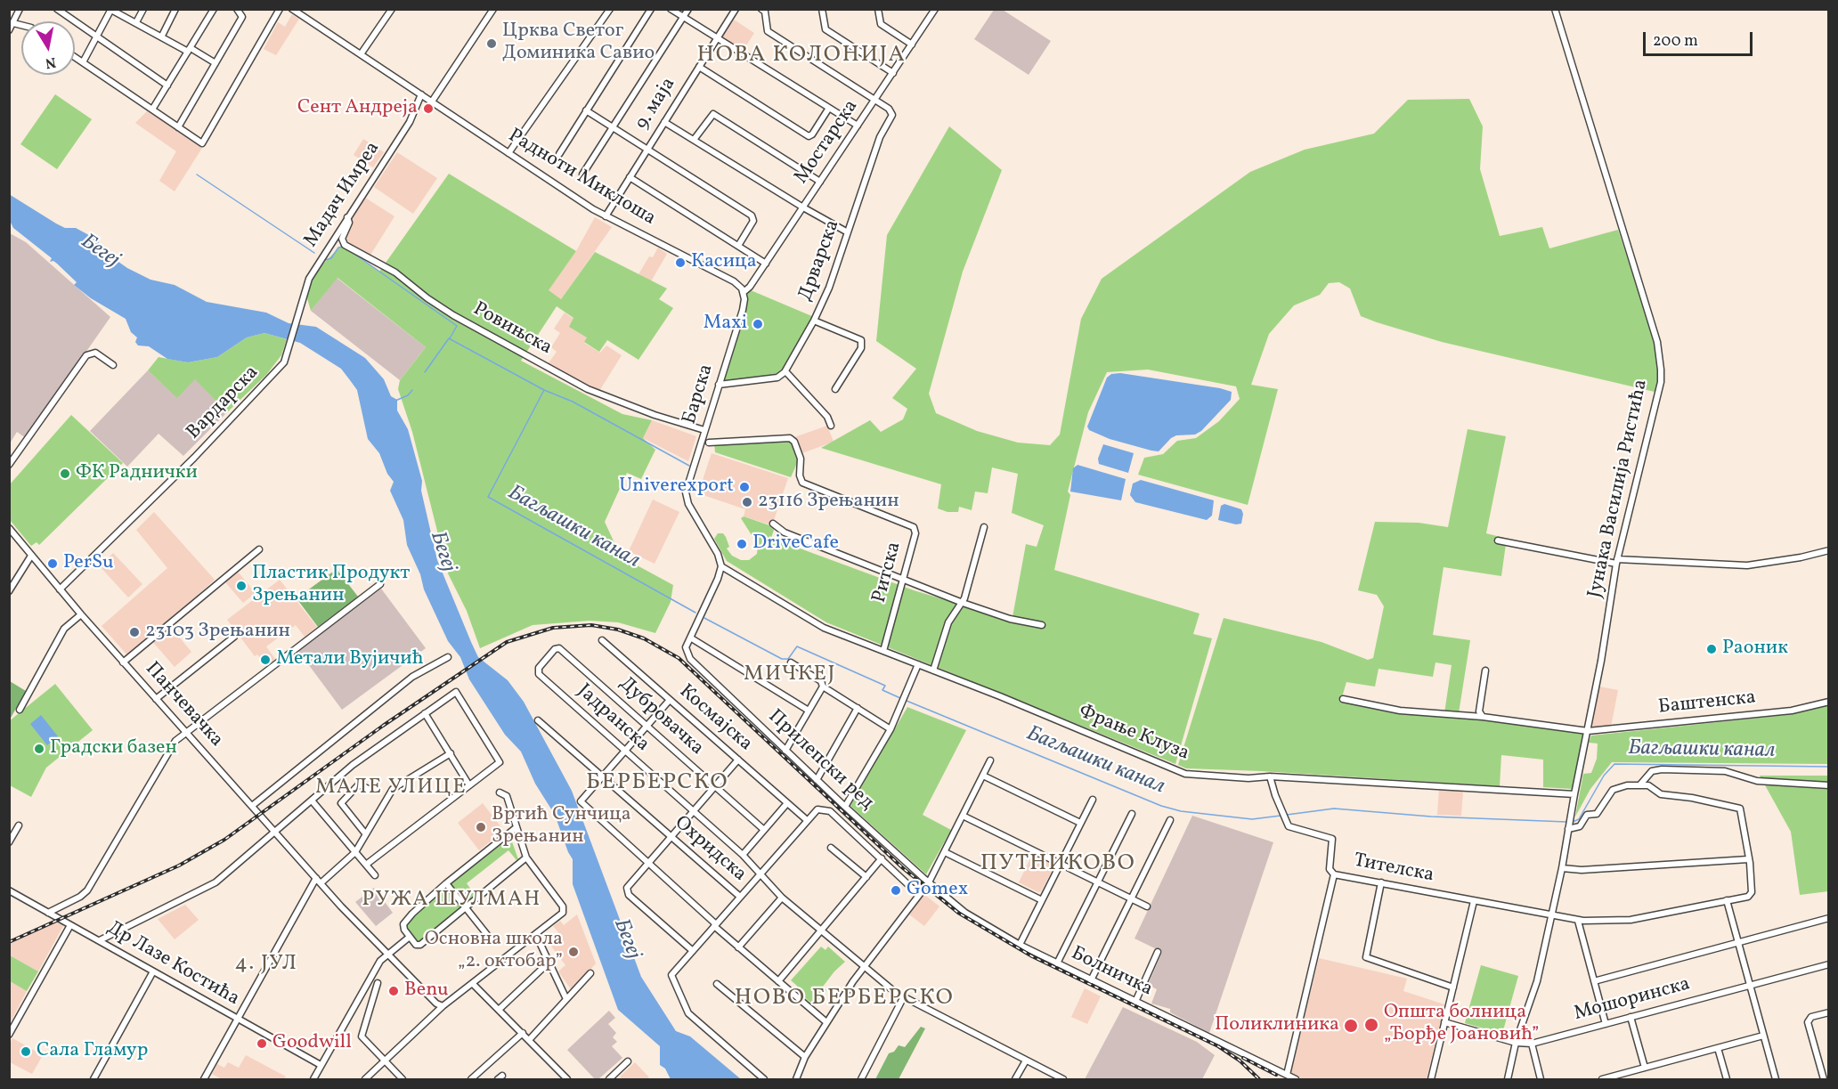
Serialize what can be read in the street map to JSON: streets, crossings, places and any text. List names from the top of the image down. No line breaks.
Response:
{"streets":{"street":["9. маја","Мостарска","Радноти Миклоша","Мадач Имреа","Дрварска","Ровињска","Барска","Вардарска","Јунака Василија Ристића","Ритска","Баштенска","Панчевачка","Дубровачка","Јадранска","Космајска","Фрање Клуза","Прилепски ред","Охридска","Тителска","Др Лазе Костића","Болничка","Мошоринска"]},"crossings":[["9. маја","Радноти Миклоша"],["Мостарска","Радноти Миклоша"],["Мостарска","Дрварска"],["Мостарска","Барска"],["Радноти Миклоша","Мадач Имреа"],["Радноти Миклоша","Барска"],["Мадач Имреа","Ровињска"],["Мадач Имреа","Вардарска"],["Ровињска","Барска"],["Барска","Фрање Клуза"],["Вардарска","Панчевачка"],["Јунака Василија Ристића","Баштенска"],["Јунака Василија Ристића","Фрање Клуза"],["Ритска","Фрање Клуза"],["Дубровачка","Јадранска"],["Фрање Клуза","Тителска"],["Прилепски ред","Болничка"]],"districts":["НОВА КОЛОНИЈА","МИЧКЕЈ","БЕРБЕРСКО","МАЛЕ УЛИЦЕ","ПУТНИКОВО","РУЖА ШУЛМАН","4. ЈУЛ","НОВО БЕРБЕРСКО"],"water":["Бегеј","Багљашки канал"],"places":["Црква Светог Доминика Савио","Сент Андреја","Касица","Maxi","ФК Раднички","Univerexport","23116 Зрењанин","DriveCafe","PerSu","Пластик Продукт Зрењанин","23103 Зрењанин","Раоник","Метали Вујичић","Градски базен","Вртић Сунчица Зрењанин","Gomex","Основна школа „2. октобар”","Benu","Општа болница „Ђорђе Јоановић”","Поликлиника","Goodwill","Сала Гламур"],"scale_bar":"200 m","north":"bottom"}
